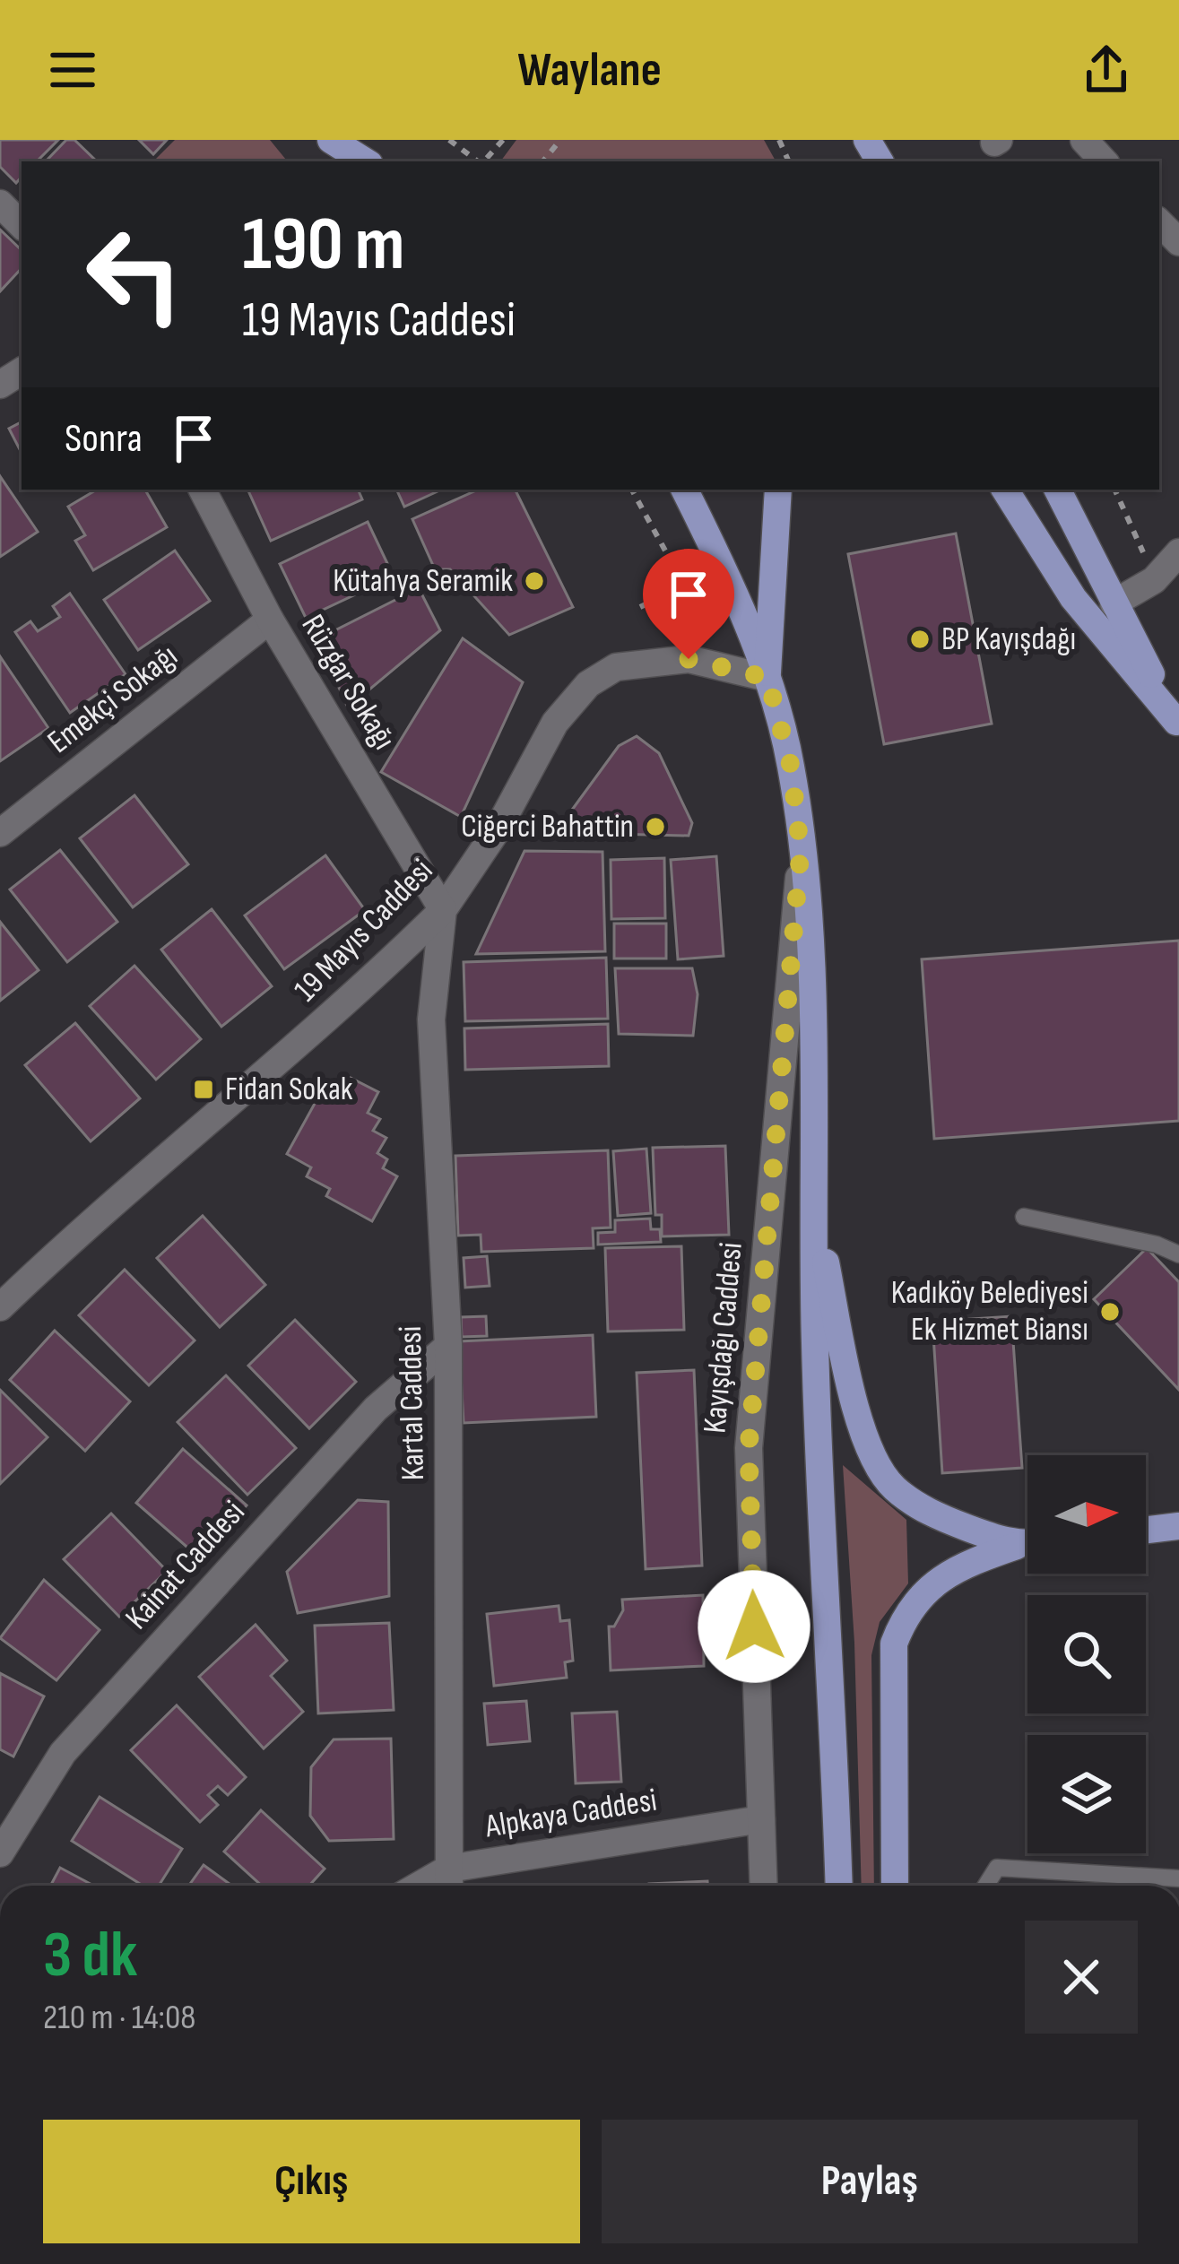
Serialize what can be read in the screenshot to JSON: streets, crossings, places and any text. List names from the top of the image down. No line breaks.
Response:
{"streets":{"main road":["Kayışdağı Caddesi"],"street":["Rüzgar Sokağı","Emekçi Sokağı","19 Mayıs Caddesi","Kartal Caddesi","Kainat Caddesi","Alpkaya Caddesi"]},"crossings":[["Rüzgar Sokağı","Emekçi Sokağı"],["Rüzgar Sokağı","19 Mayıs Caddesi"],["Rüzgar Sokağı","Kartal Caddesi"],["19 Mayıs Caddesi","Kayışdağı Caddesi"],["19 Mayıs Caddesi","Kartal Caddesi"],["Kayışdağı Caddesi","Alpkaya Caddesi"],["Kartal Caddesi","Kainat Caddesi"],["Kartal Caddesi","Alpkaya Caddesi"]],"places":{"other":["Kütahya Seramik","BP Kayışdağı","Ciğerci Bahattin","Kadıköy Belediyesi Ek Hizmet Biansı"],"transit":["Fidan Sokak"]},"north":"right","page":{"header":"Waylane","turn":["190 m","19 Mayıs Caddesi"],"then":"Sonra","heading":["3 dk","210 m · 14:08"],"buttons":["Çıkış","Paylaş"]}}
